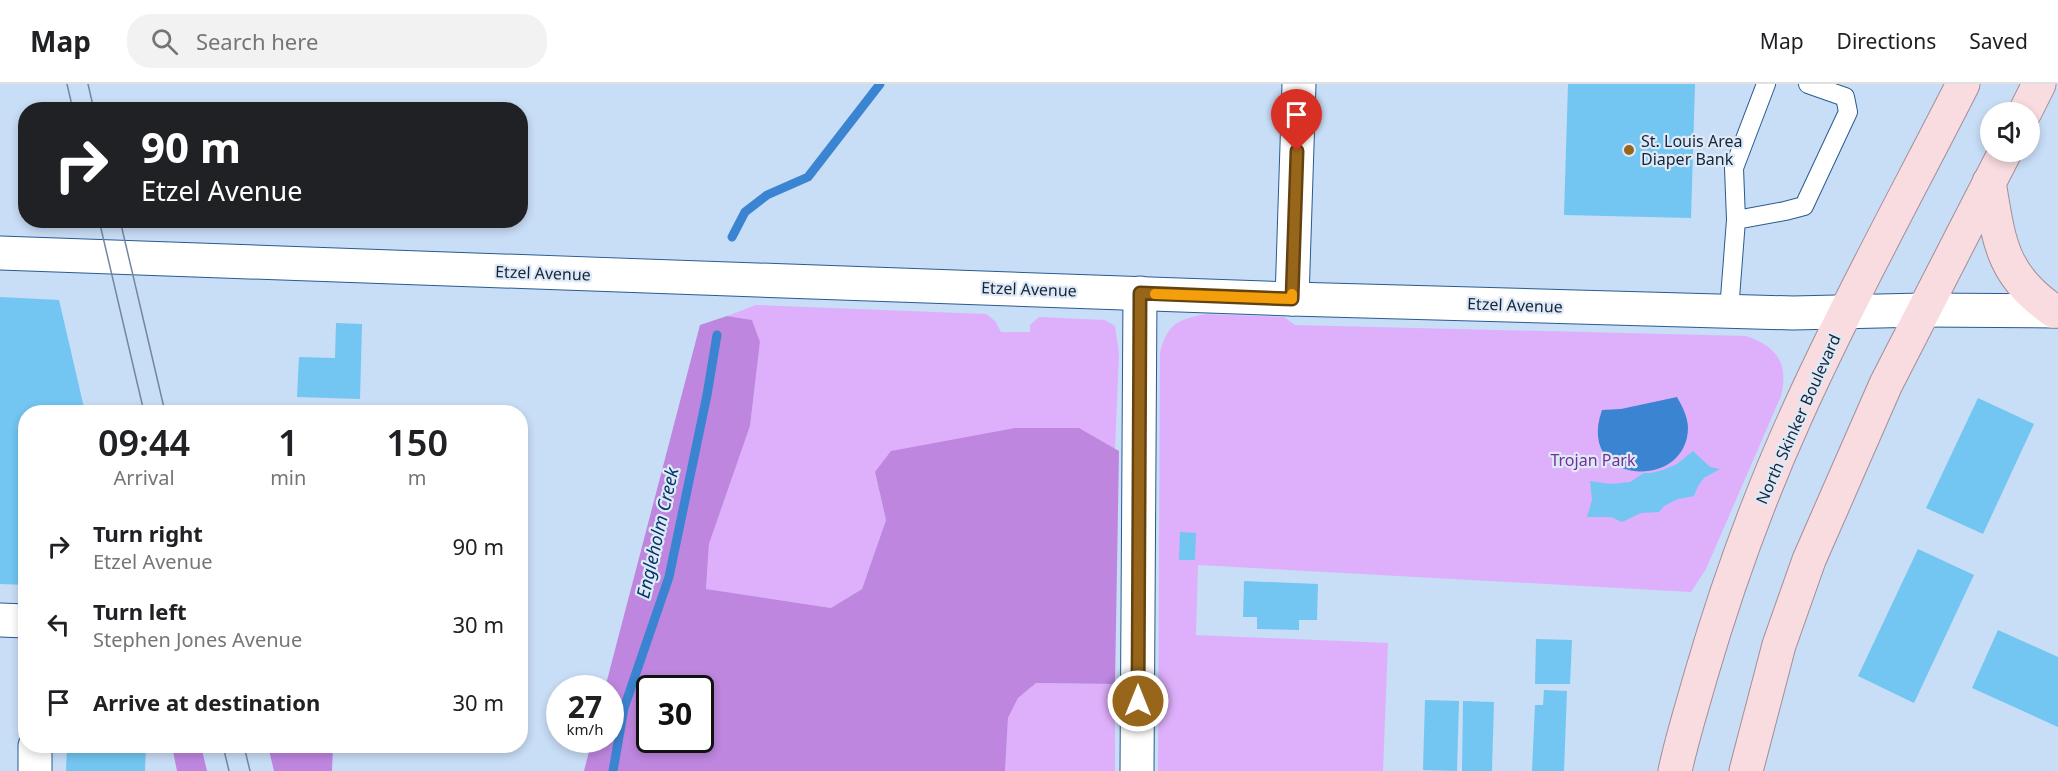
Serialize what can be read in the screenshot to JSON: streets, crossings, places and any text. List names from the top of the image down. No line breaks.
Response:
{"streets":{"main road":["North Skinker Boulevard"],"street":["Etzel Avenue"]},"crossings":[["Etzel Avenue","North Skinker Boulevard"]],"water":["Engleholm Creek"],"parks":["Trojan Park"],"places":["St. Louis Area Diaper Bank"],"page":{"header":"Map","search":"Search here","nav":["Map","Directions","Saved"],"turn":["90 m","Etzel Avenue"],"eta":["09:44","Arrival","1","min","150","m"],"list":[{"name":"Turn right","note":"Etzel Avenue","value":"90 m"},{"name":"Turn left","note":"Stephen Jones Avenue","value":"30 m"},{"name":"Arrive at destination","value":"30 m"}],"speed":"27 km/h","limit":"30"}}
